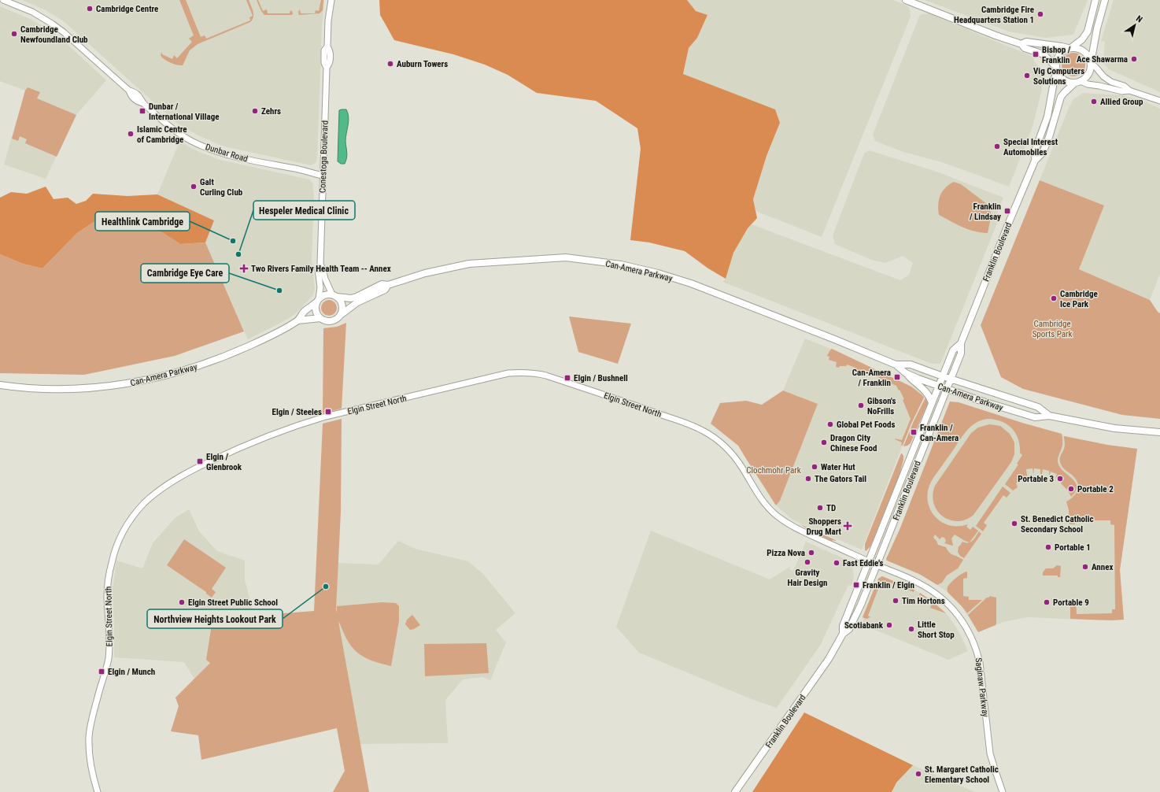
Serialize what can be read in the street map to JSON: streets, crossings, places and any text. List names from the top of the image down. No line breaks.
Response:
{"streets":{"main road":["Franklin Boulevard","Can-Amera Parkway"],"street":["Dunbar Road","Conestoga Boulevard","Elgin Street North","Saginaw Parkway"]},"crossings":[["Dunbar Road","Conestoga Boulevard"],["Conestoga Boulevard","Can-Amera Parkway"],["Franklin Boulevard","Can-Amera Parkway"],["Franklin Boulevard","Elgin Street North"],["Franklin Boulevard","Saginaw Parkway"],["Elgin Street North","Saginaw Parkway"]],"parks":["Cambridge Sports Park","Clochmohr Park"],"places":{"other":["Cambridge Centre","Cambridge Fire Headquarters Station 1","Cambridge Newfoundland Club","Ace Shawarma","Auburn Towers","Vig Computers Solutions","Allied Group","Zehrs","Islamic Centre of Cambridge","Special Interest Automobiles","Galt Curling Club","Healthlink Cambridge","Hespeler Medical Clinic","Cambridge Eye Care","Cambridge Ice Park","Gibson's NoFrills","Global Pet Foods","Dragon City Chinese Food","Water Hut","The Gators Tail","Portable 3","Portable 2","TD","St. Benedict Catholic Secondary School","Portable 1","Pizza Nova","Gravity Hair Design","Fast Eddie's","Annex","Northview Heights Lookout Park","Tim Hortons","Elgin Street Public School","Portable 9","Scotiabank","Little Short Stop","St. Margaret Catholic Elementary School"],"transit":["Bishop / Franklin","Dunbar / International Village","Franklin / Lindsay","Can-Amera / Franklin","Elgin / Bushnell","Elgin / Steeles","Franklin / Can-Amera","Elgin / Glenbrook","Franklin / Elgin","Elgin / Munch"],"health":["Two Rivers Family Health Team -- Annex","Shoppers Drug Mart"]},"north":"top right"}
